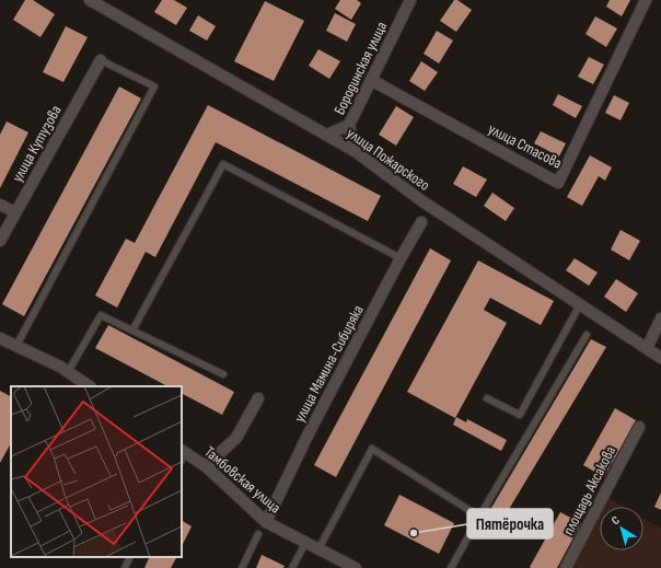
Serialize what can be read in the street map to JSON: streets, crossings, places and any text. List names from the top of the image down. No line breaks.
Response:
{"streets":{"street":["Бородинская улица","улица Кутузова","улица Стасова","улица Пожарского","улица Мамина-Сибиряка","Тамбовская улица","площадь Аксакова"]},"crossings":[["Бородинская улица","улица Стасова"],["Бородинская улица","улица Пожарского"],["улица Мамина-Сибиряка","Тамбовская улица"]],"places":["Пятёрочка"],"north":"top left"}
